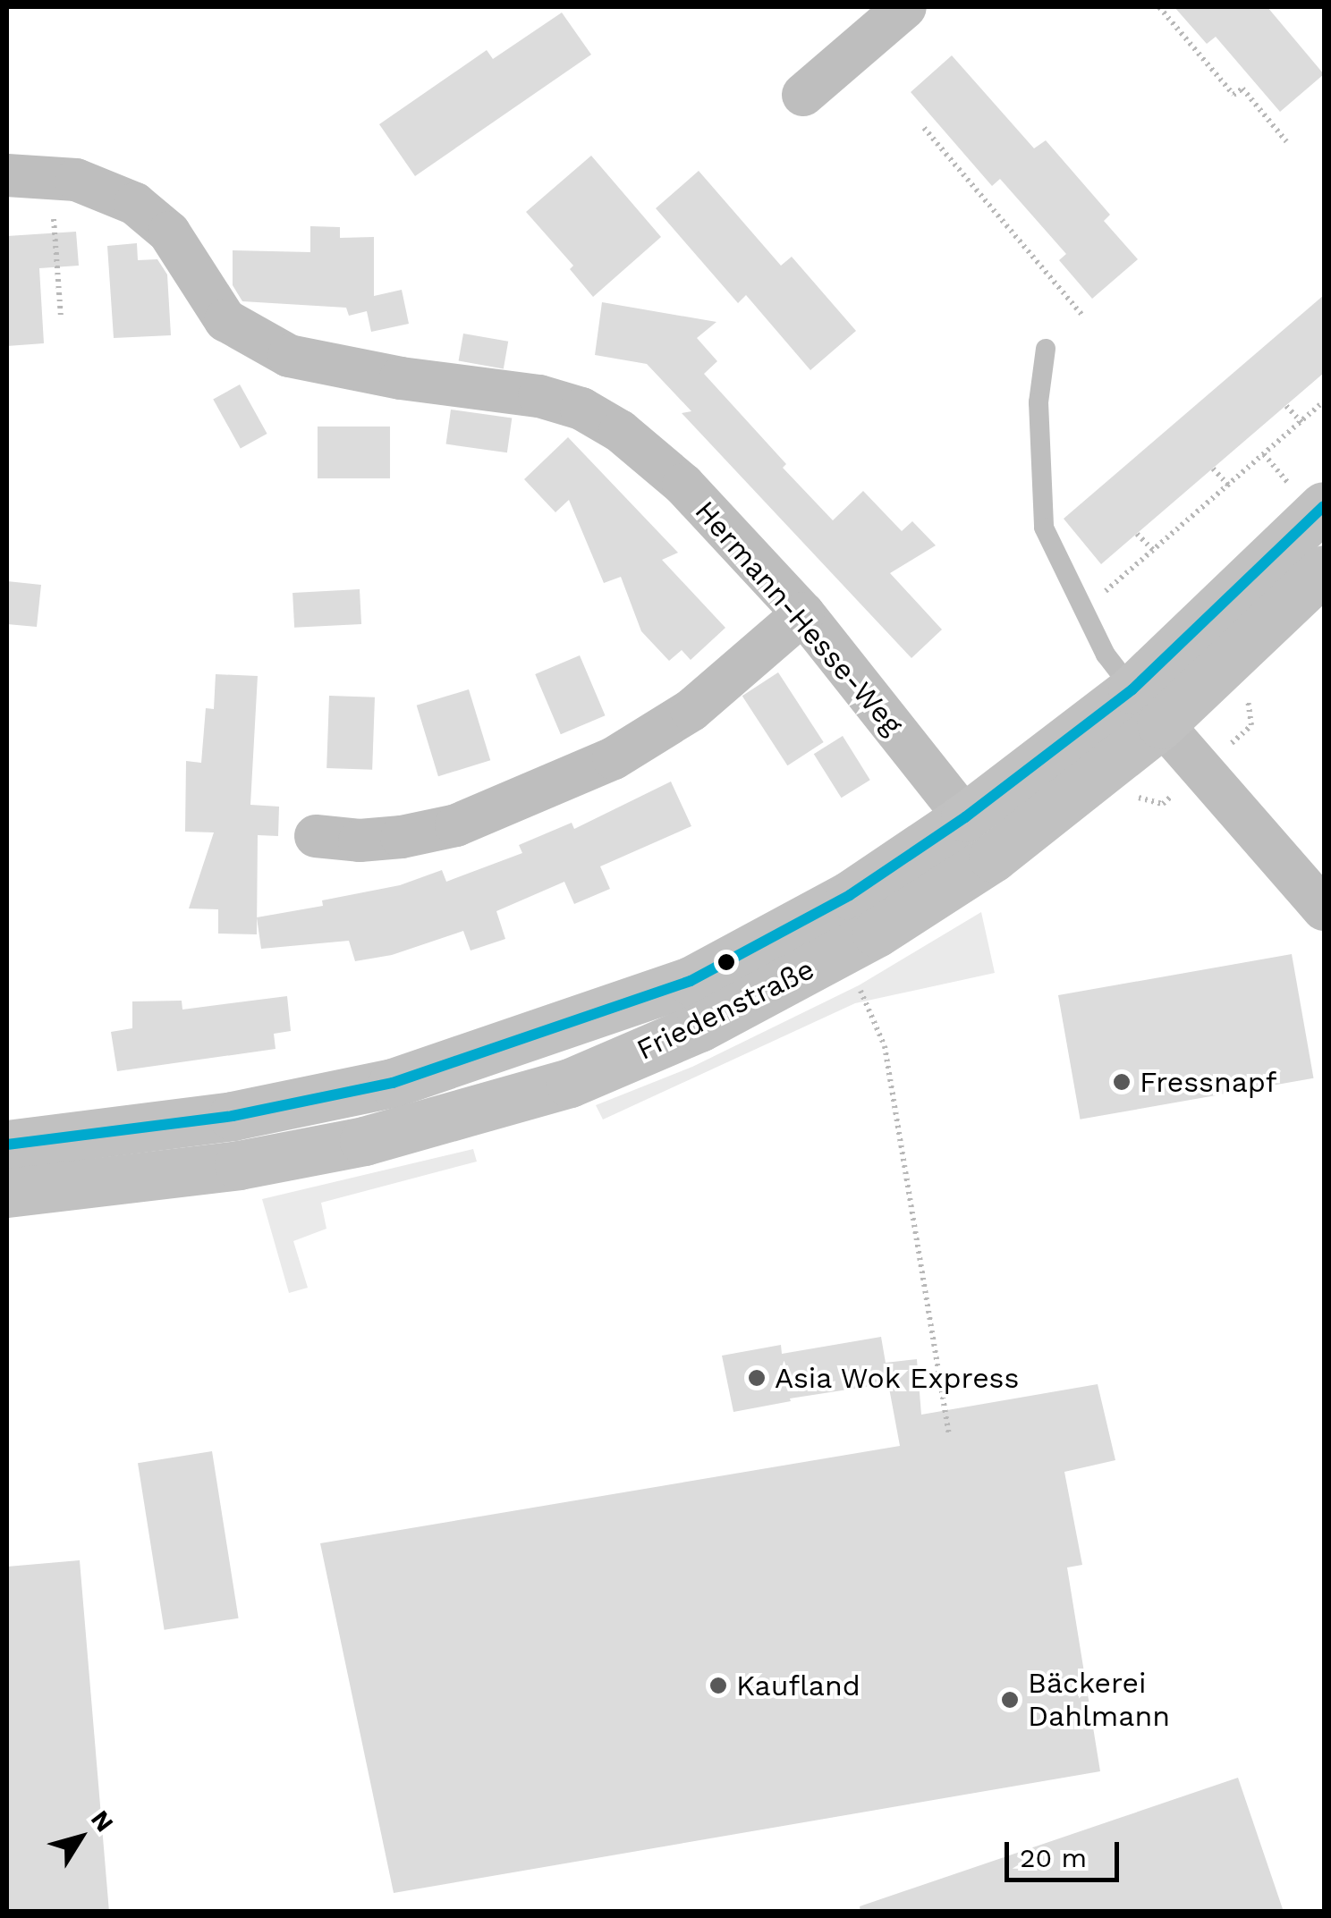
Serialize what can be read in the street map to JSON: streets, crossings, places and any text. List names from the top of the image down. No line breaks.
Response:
{"streets":{"main road":["Friedenstraße"],"street":["Hermann-Hesse-Weg"]},"crossings":[["Hermann-Hesse-Weg","Friedenstraße"]],"places":["Fressnapf","Asia Wok Express","Kaufland","Bäckerei Dahlmann"],"scale_bar":"20 m","north":"top right"}
